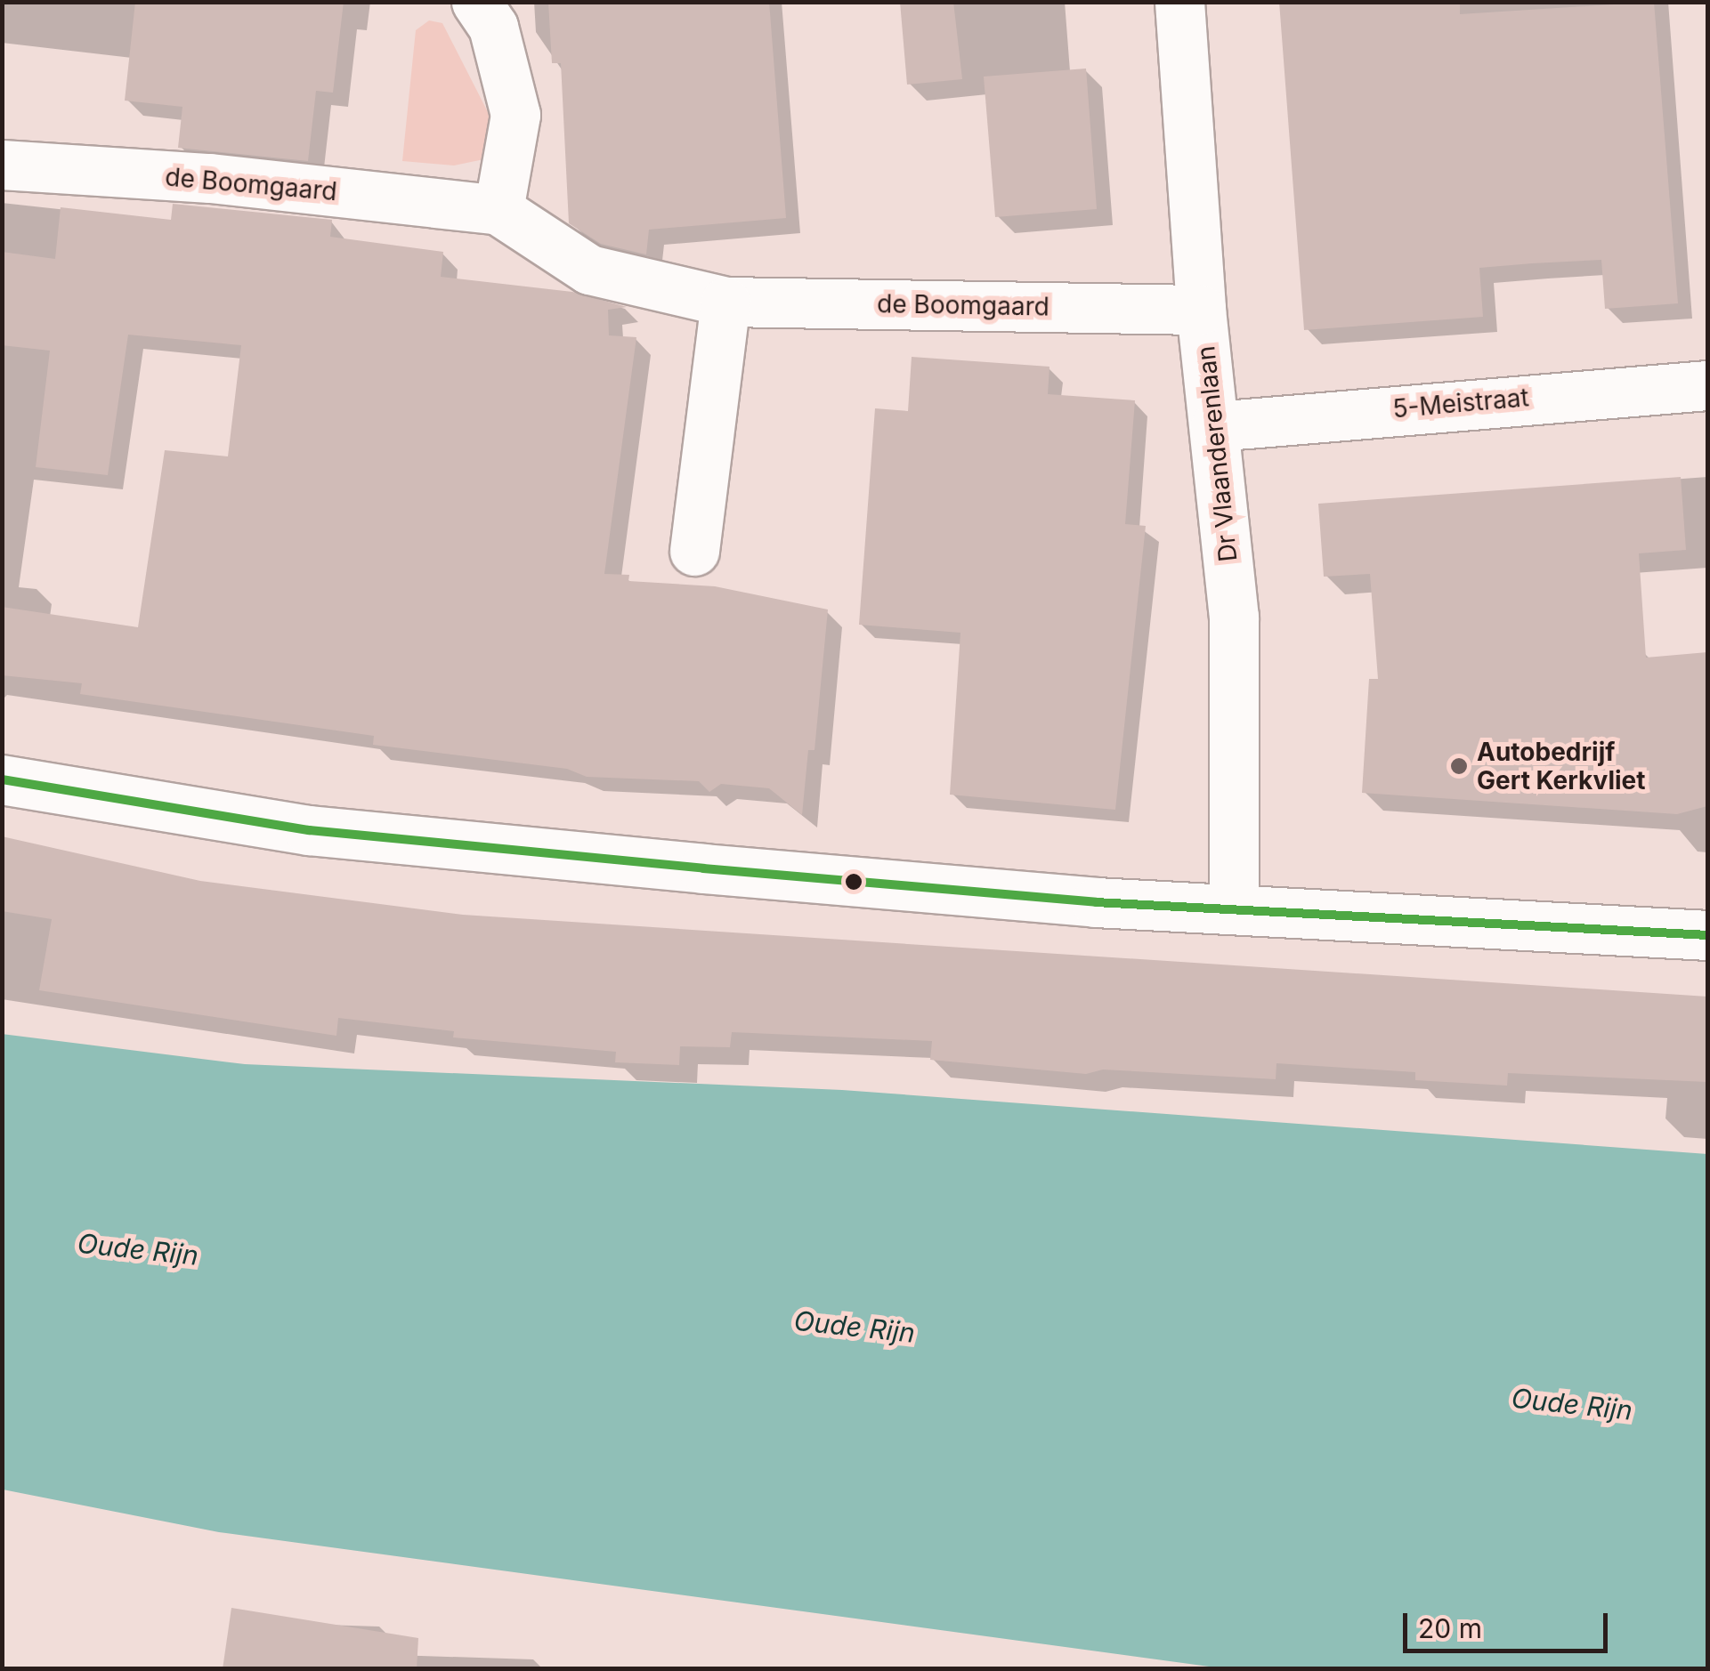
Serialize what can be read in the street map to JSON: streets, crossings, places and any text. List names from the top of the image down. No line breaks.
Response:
{"streets":{"street":["de Boomgaard","5-Meistraat","Dr Vlaanderenlaan"]},"crossings":[["de Boomgaard","Dr Vlaanderenlaan"],["5-Meistraat","Dr Vlaanderenlaan"]],"water":["Oude Rijn"],"places":["Autobedrijf Gert Kerkvliet"],"scale_bar":"20 m"}
